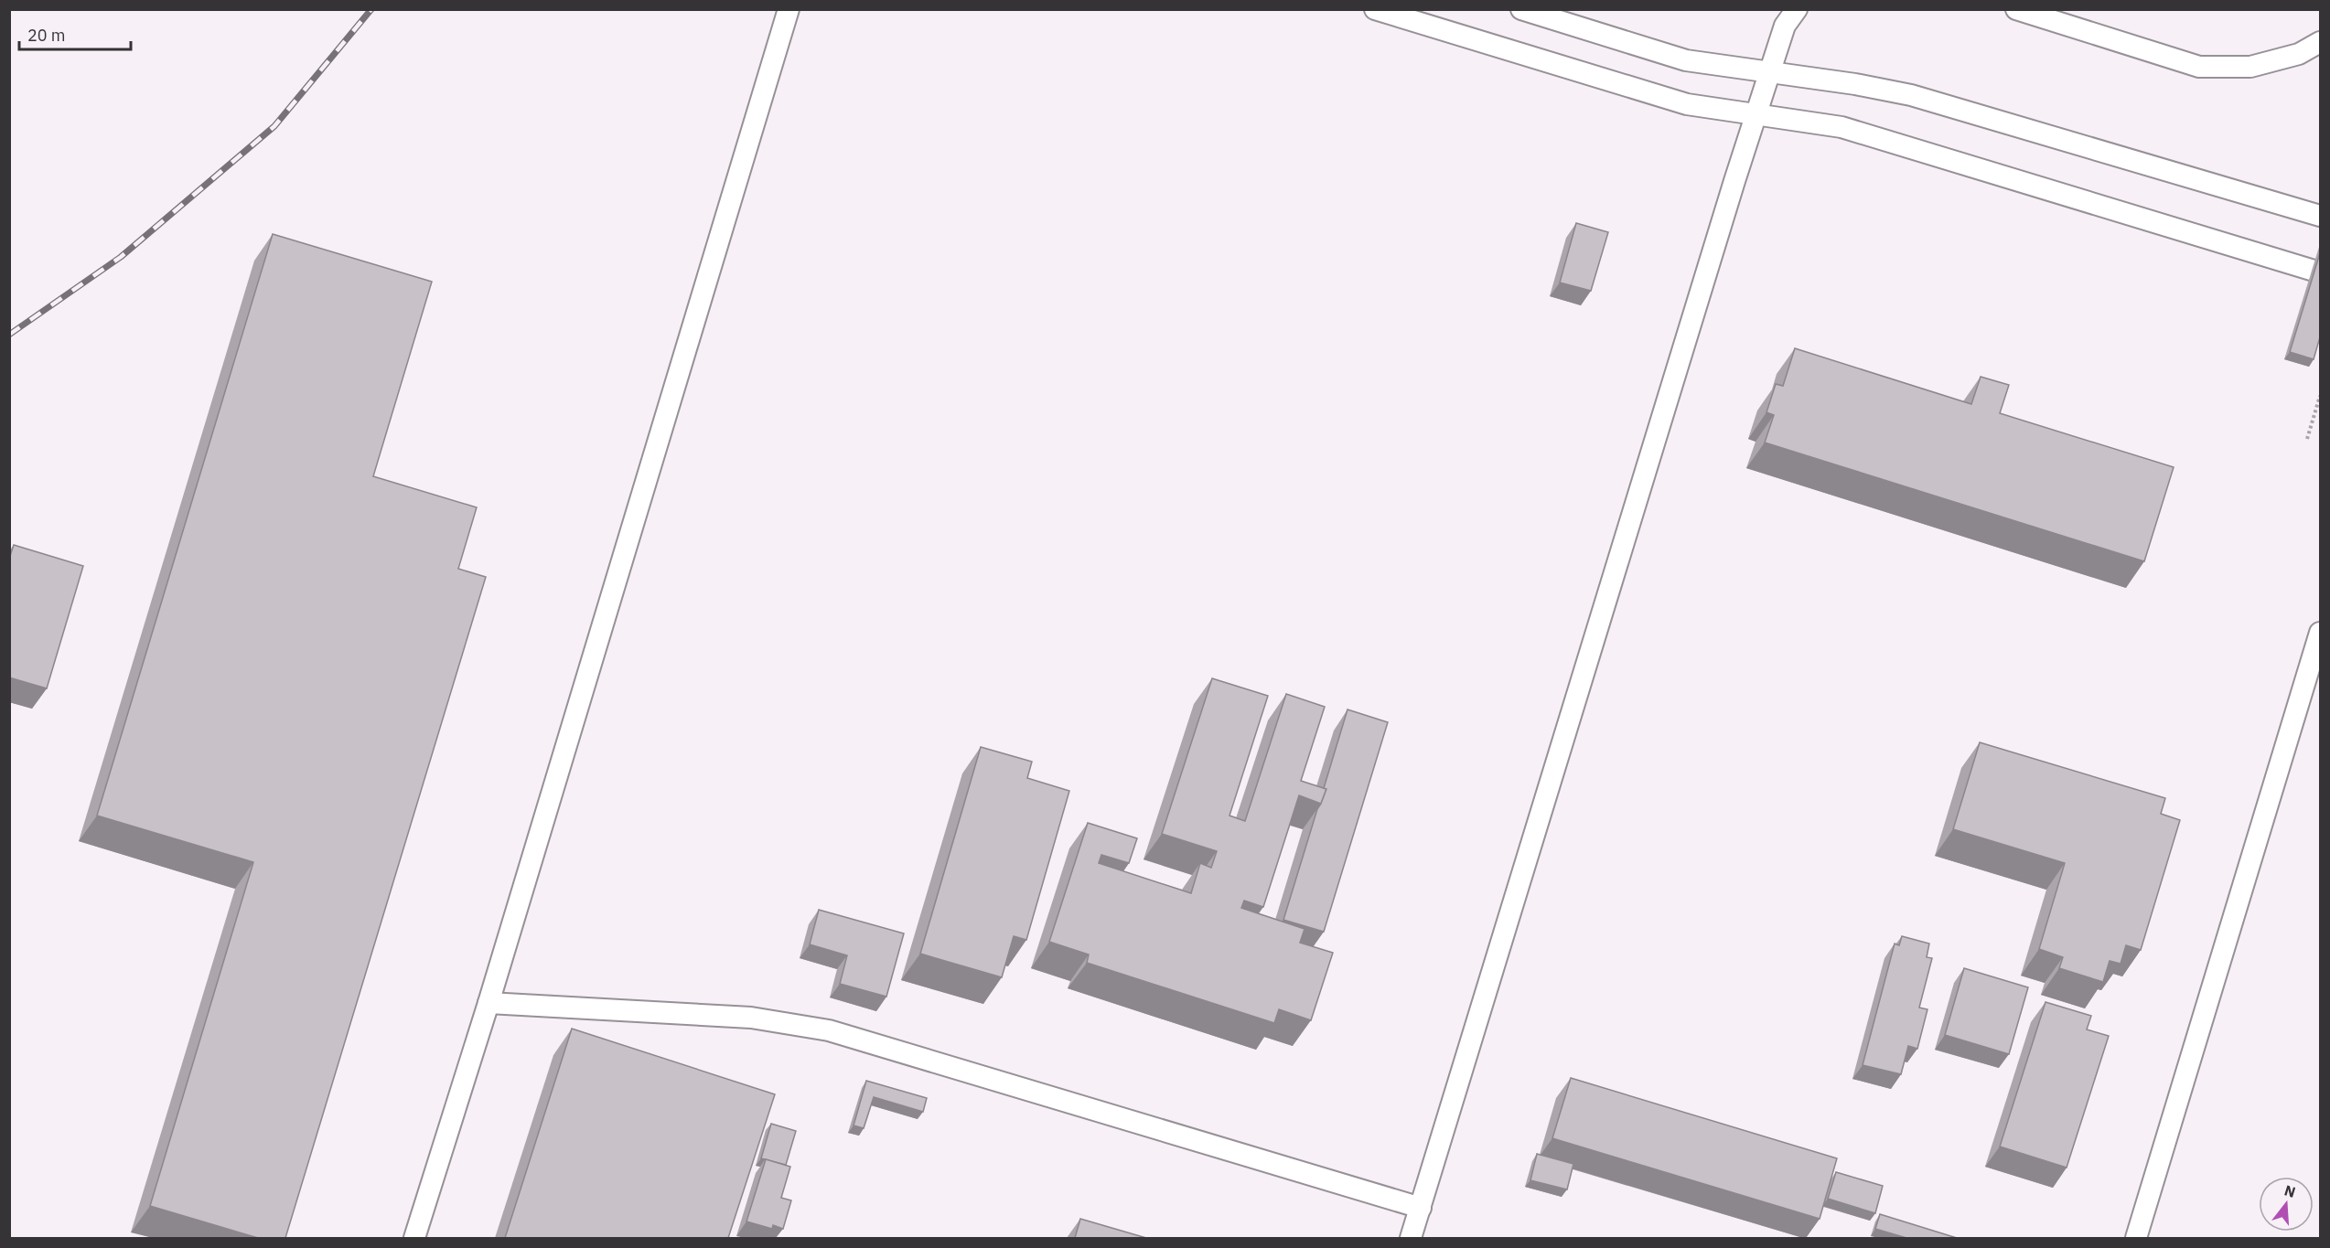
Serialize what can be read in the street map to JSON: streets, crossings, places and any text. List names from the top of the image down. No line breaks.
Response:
{"scale_bar":"20 m","north":"top"}
